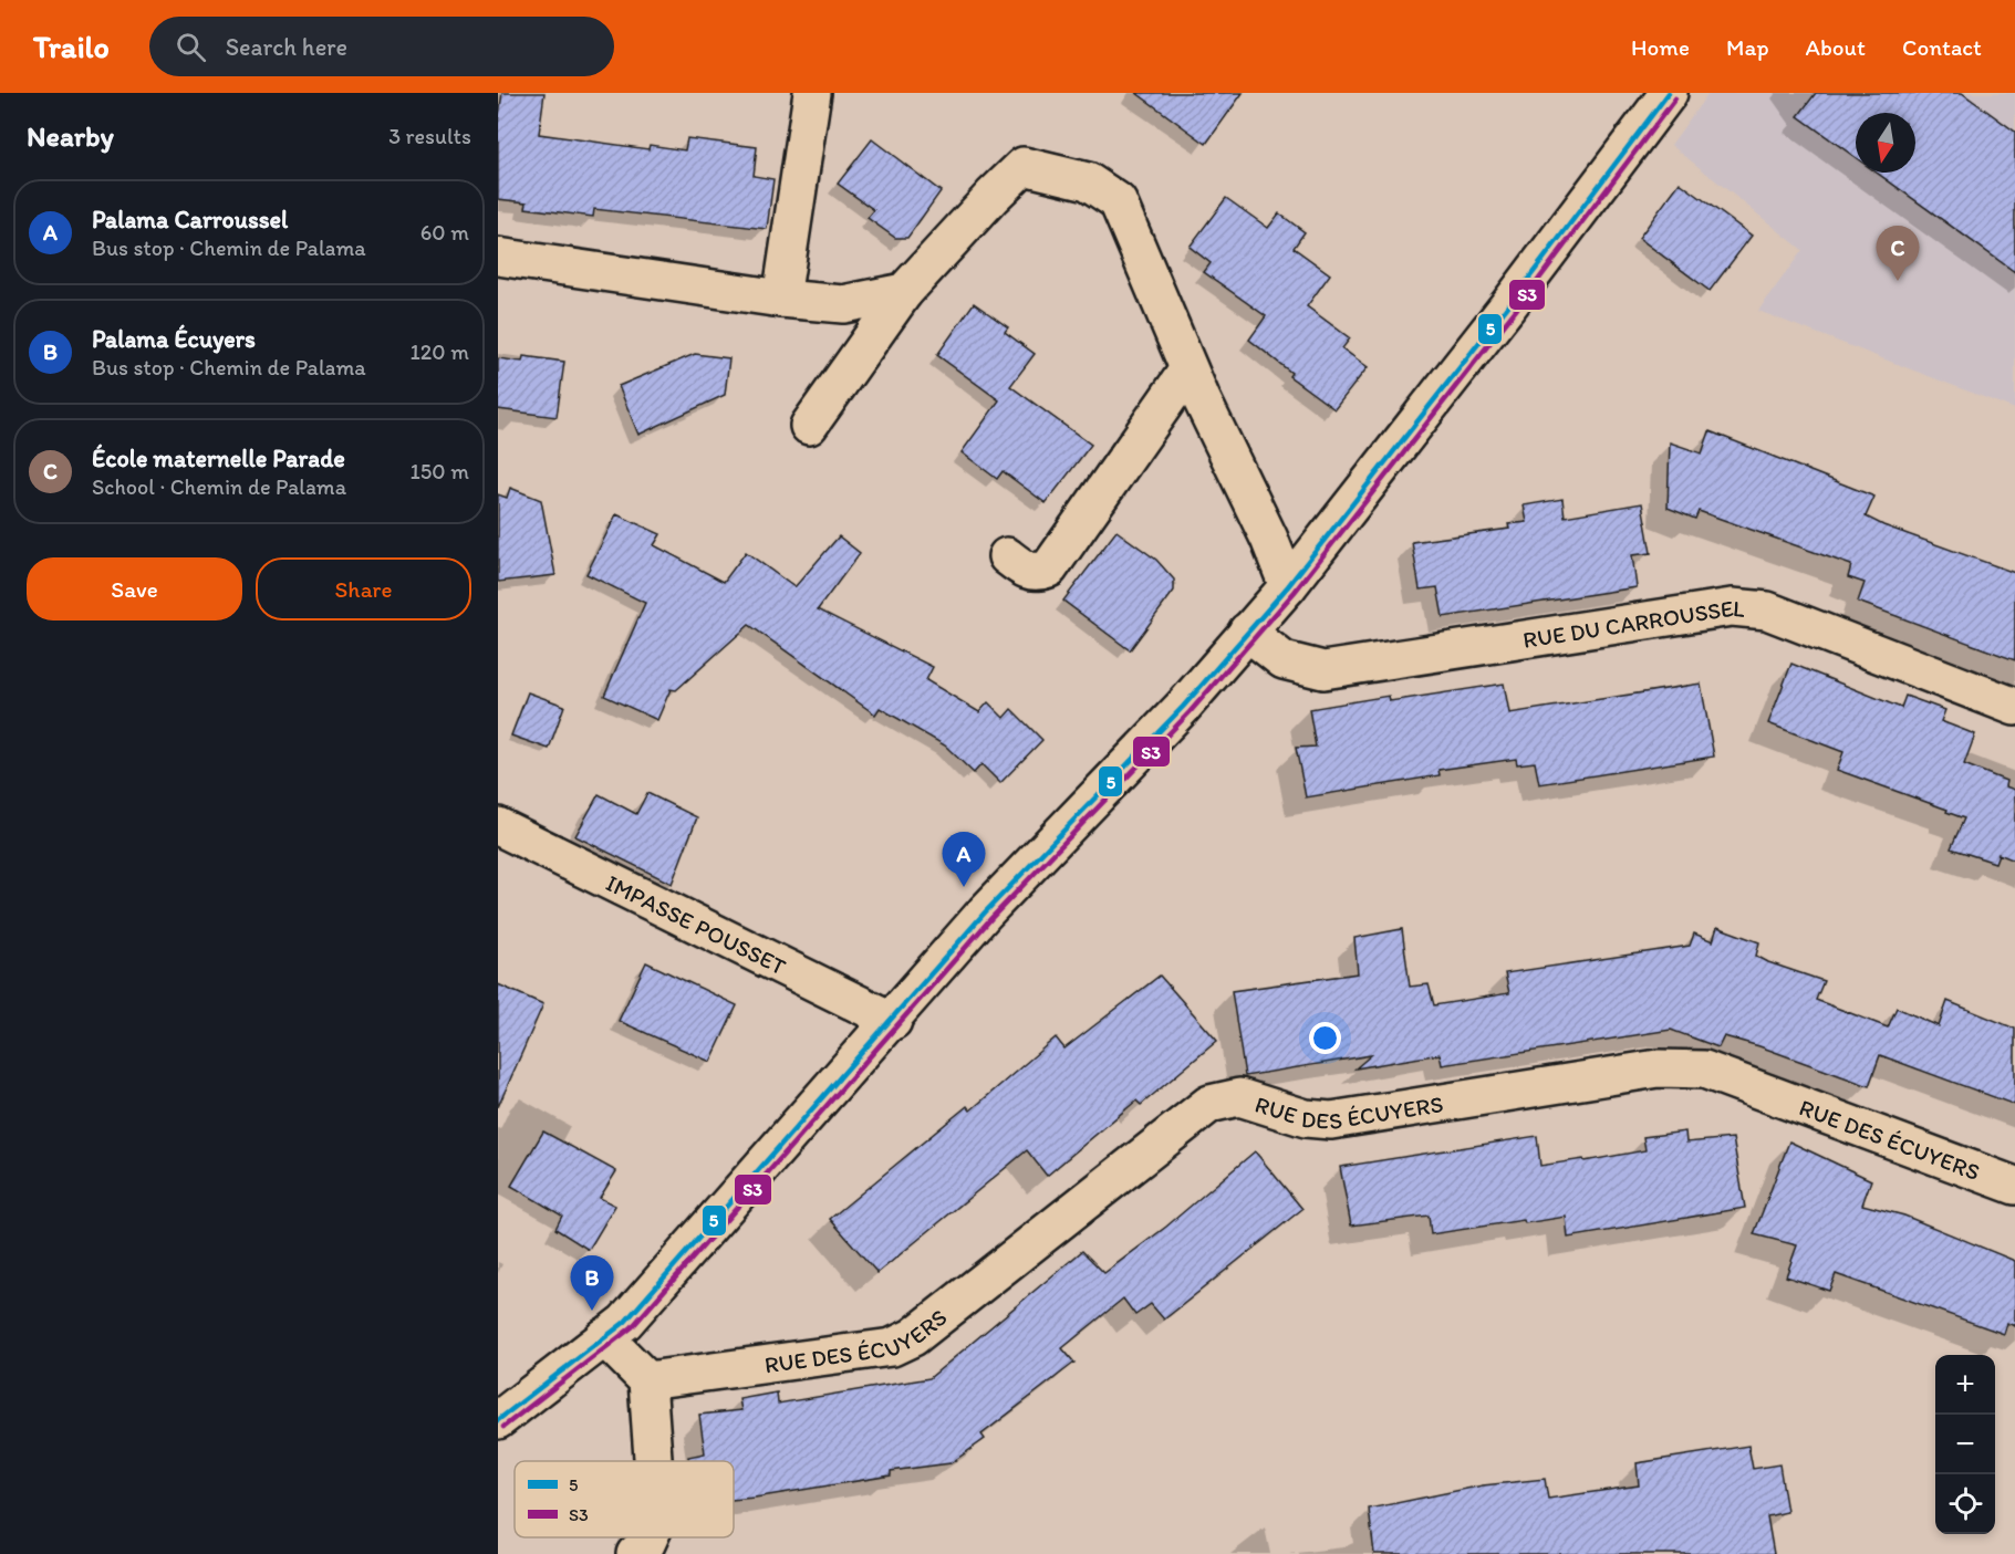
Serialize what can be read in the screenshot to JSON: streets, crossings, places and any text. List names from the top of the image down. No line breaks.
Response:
{"streets":{"street":["RUE DU CARROUSSEL","IMPASSE POUSSET","RUE DES ÉCUYERS"]},"lines":["transit line 5","transit line S3"],"legend":["5","S3"],"north":"bottom","page":{"header":"Trailo","search":"Search here","nav":["Home","Map","About","Contact"],"heading":["Nearby","3 results"],"list":[{"mark":"A","name":"Palama Carroussel","note":"Bus stop · Chemin de Palama","value":"60 m"},{"mark":"B","name":"Palama Écuyers","note":"Bus stop · Chemin de Palama","value":"120 m"},{"mark":"C","name":"École maternelle Parade","note":"School · Chemin de Palama","value":"150 m"}],"pins":["C","A","B"],"buttons":["Save","Share"],"map_buttons":["+","−"]}}
